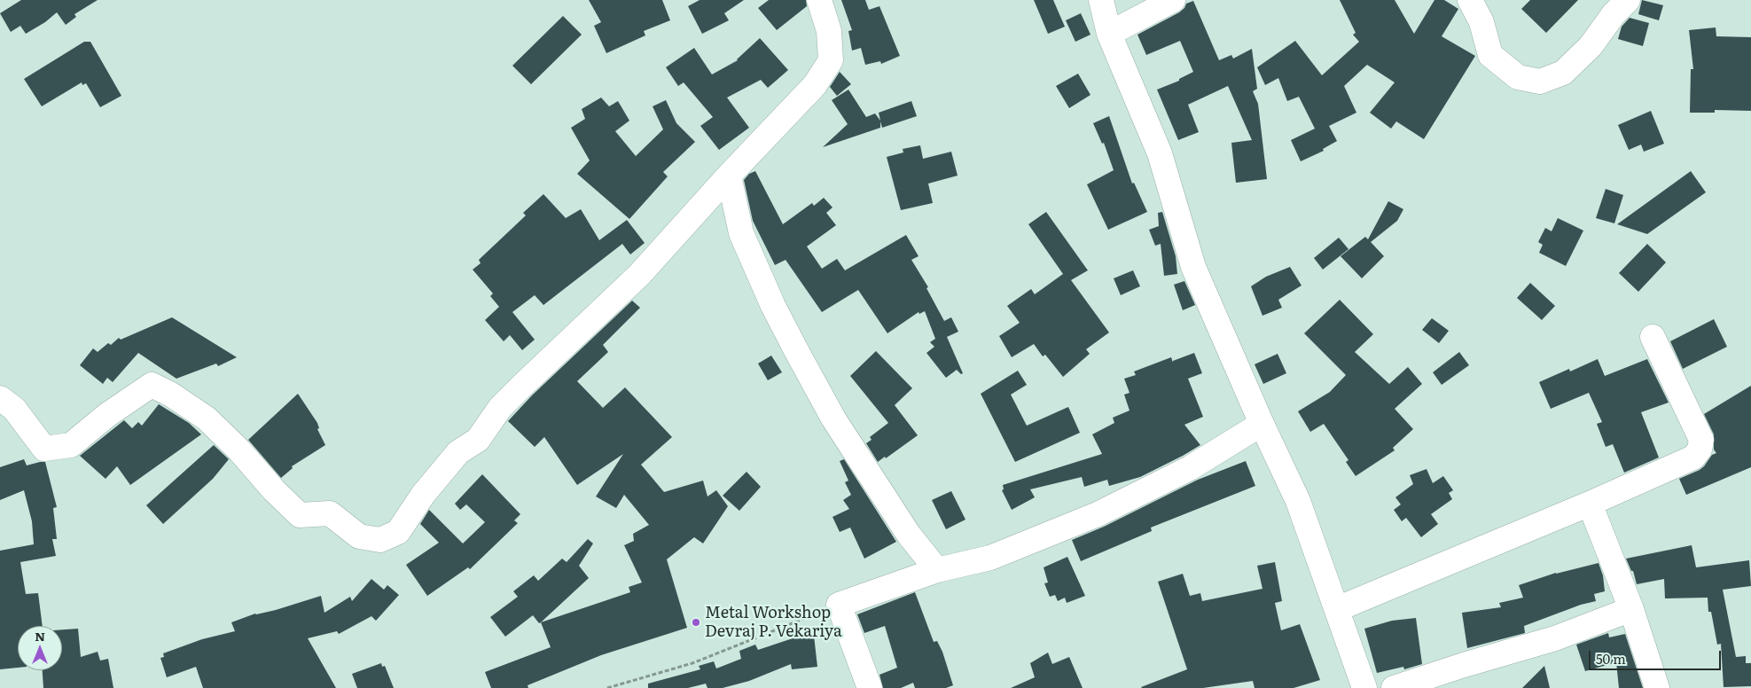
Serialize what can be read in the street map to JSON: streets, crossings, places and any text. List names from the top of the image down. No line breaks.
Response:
{"places":["Metal Workshop Devraj P. Vekariya"],"scale_bar":"50 m","north":"top"}
